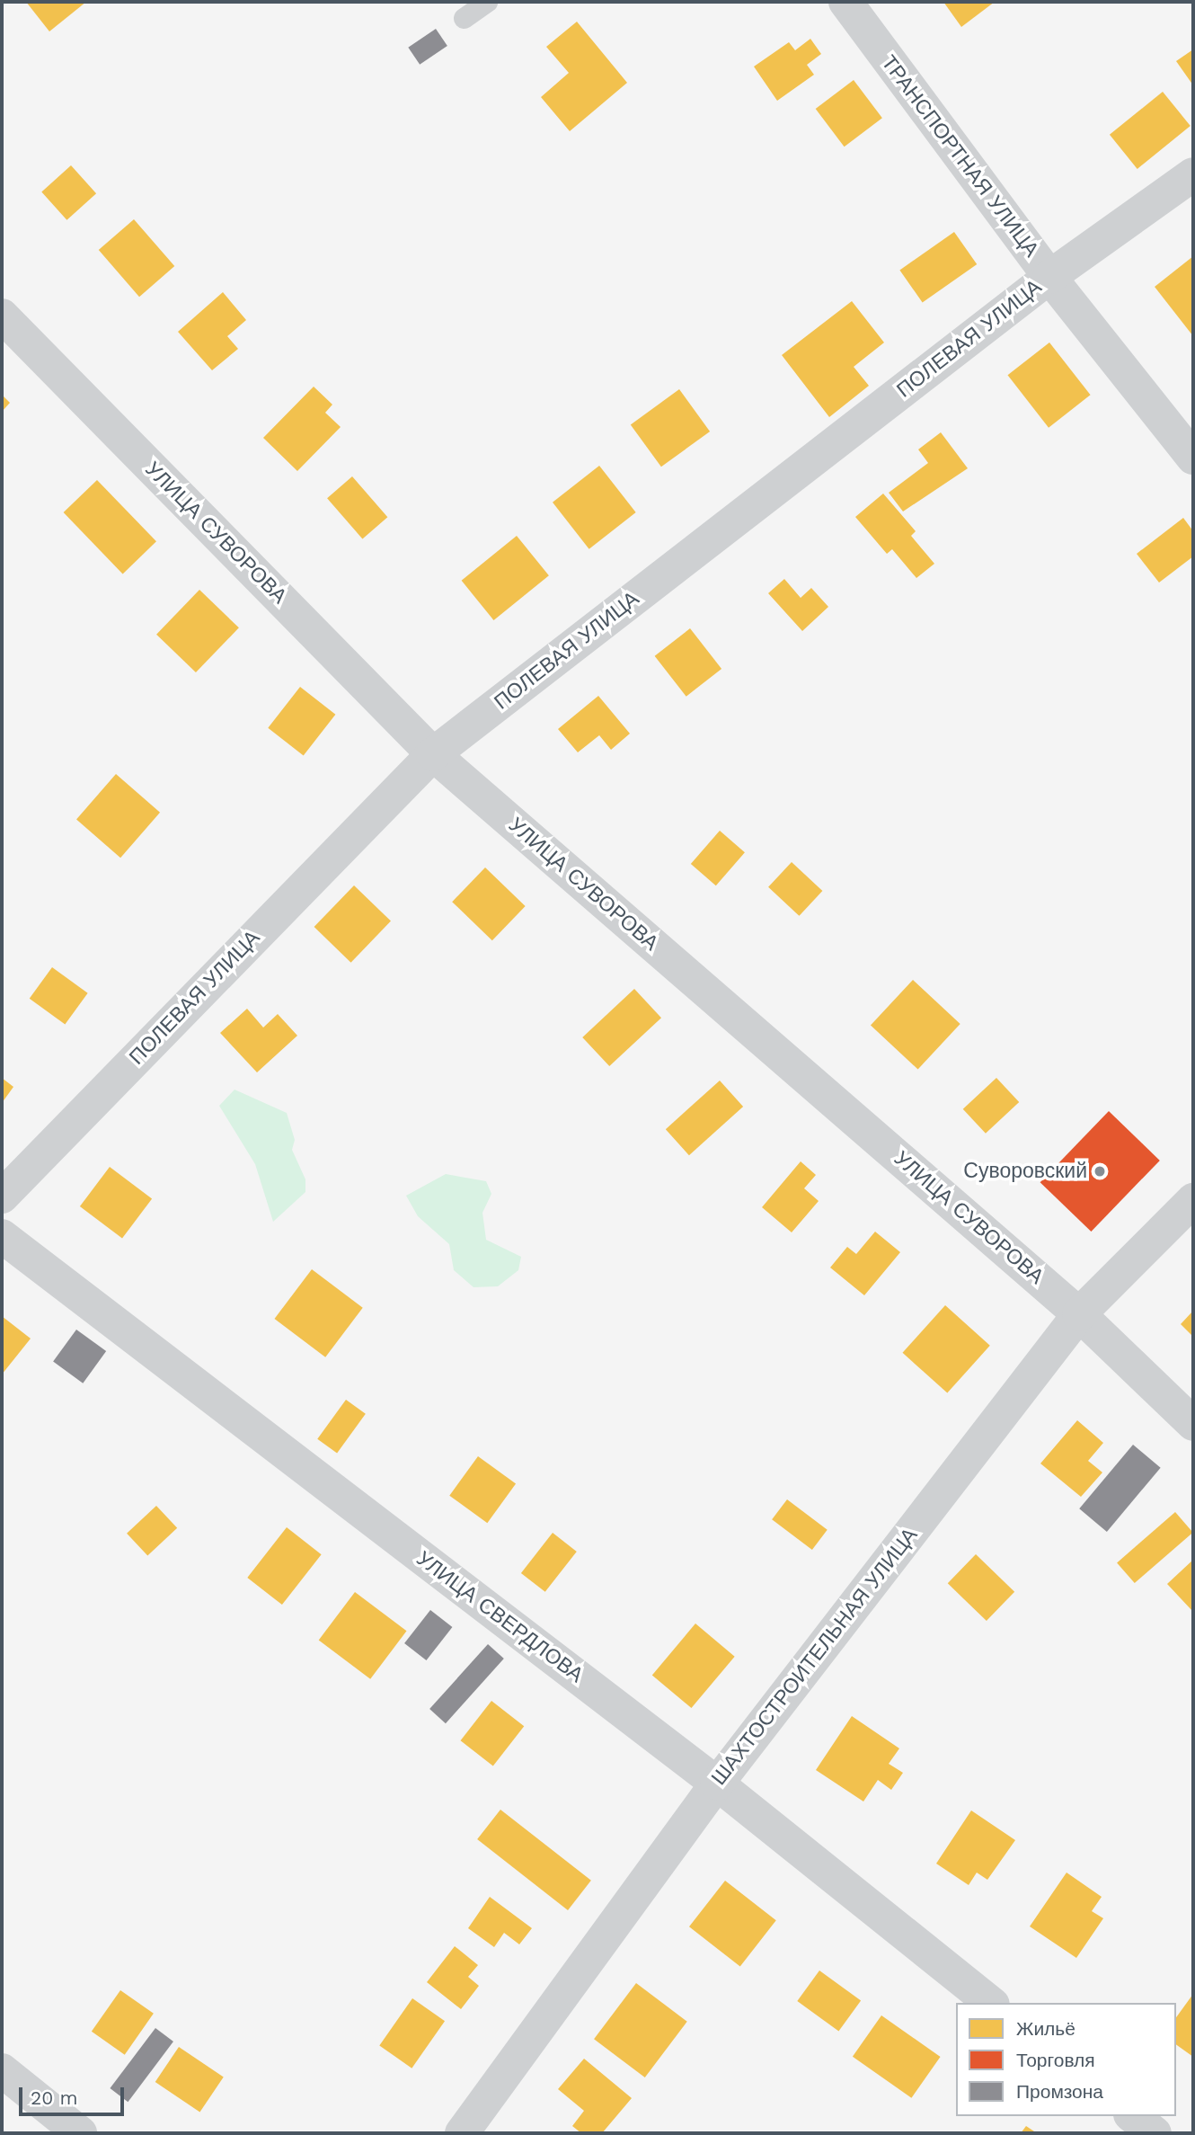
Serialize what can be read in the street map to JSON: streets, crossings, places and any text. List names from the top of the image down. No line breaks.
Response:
{"streets":{"street":["ТРАНСПОРТНАЯ УЛИЦА","ПОЛЕВАЯ УЛИЦА","УЛИЦА СУВОРОВА","УЛИЦА СВЕРДЛОВА","ШАХТОСТРОИТЕЛЬНАЯ УЛИЦА"]},"crossings":[["ТРАНСПОРТНАЯ УЛИЦА","ПОЛЕВАЯ УЛИЦА"],["ПОЛЕВАЯ УЛИЦА","УЛИЦА СУВОРОВА"],["УЛИЦА СУВОРОВА","ШАХТОСТРОИТЕЛЬНАЯ УЛИЦА"],["УЛИЦА СВЕРДЛОВА","ШАХТОСТРОИТЕЛЬНАЯ УЛИЦА"]],"places":["Суворовский"],"legend":["Жильё","Торговля","Промзона"],"scale_bar":"20 m"}
